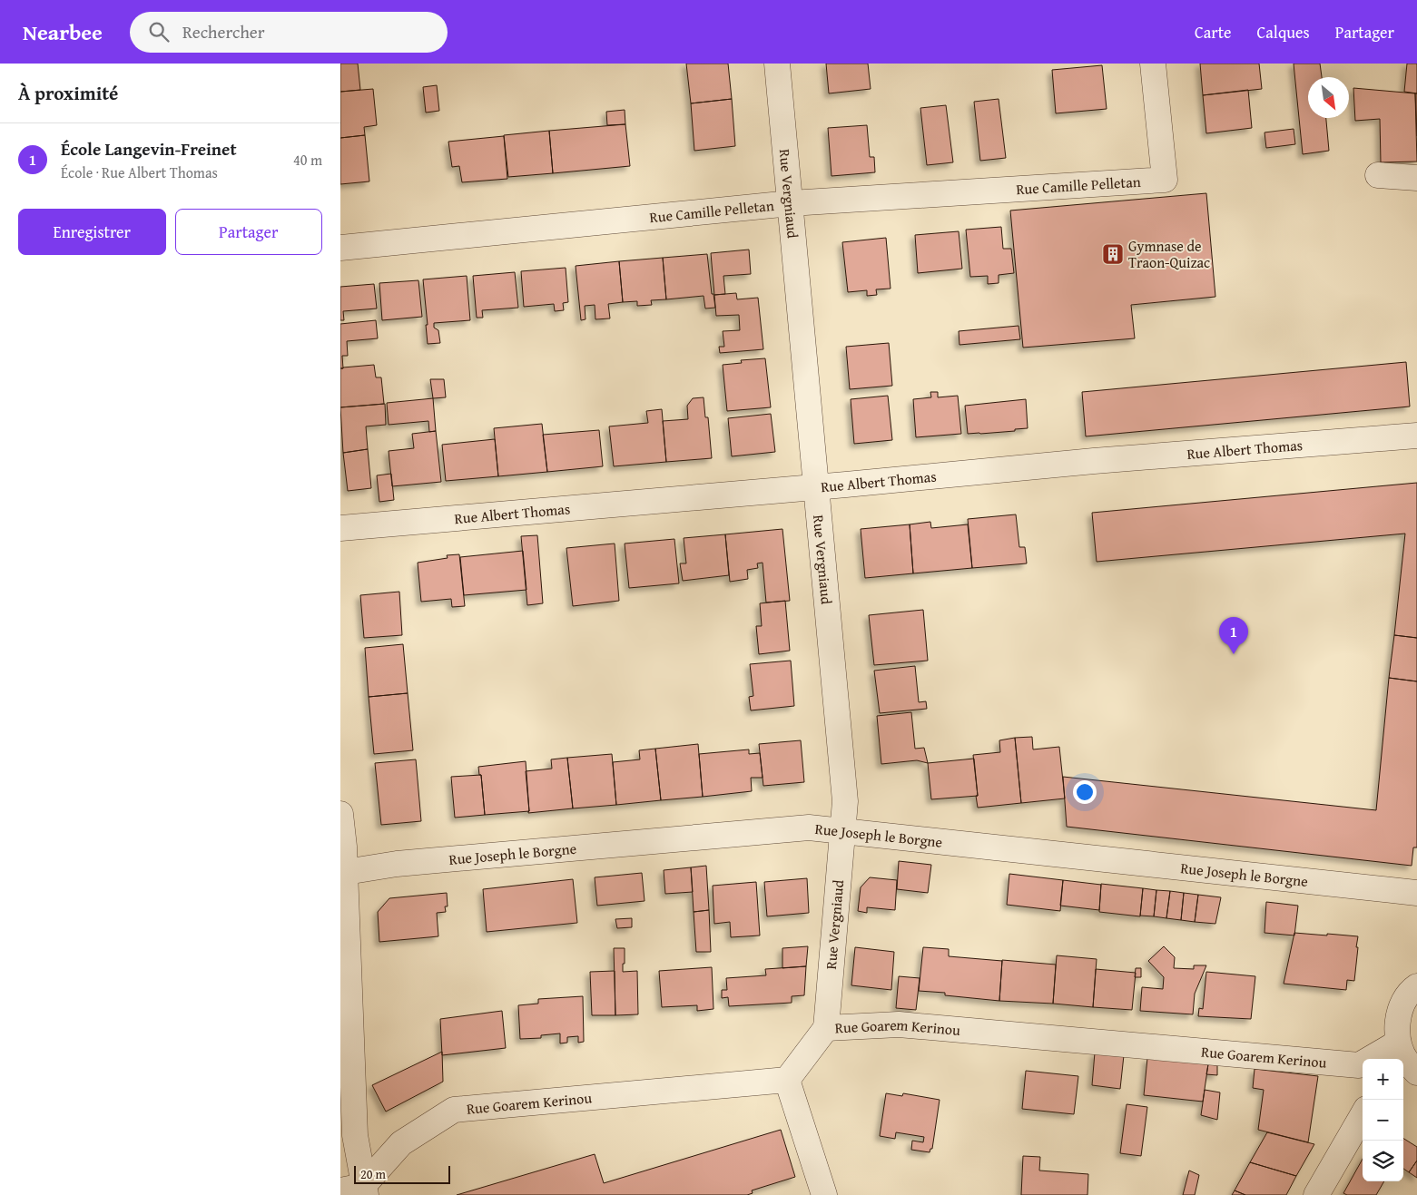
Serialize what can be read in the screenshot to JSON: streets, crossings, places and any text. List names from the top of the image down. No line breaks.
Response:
{"streets":{"street":["Rue Camille Pelletan","Rue Vergniaud","Rue Albert Thomas","Rue Joseph le Borgne","Rue Goarem Kerinou"]},"crossings":[["Rue Camille Pelletan","Rue Vergniaud"],["Rue Vergniaud","Rue Albert Thomas"],["Rue Vergniaud","Rue Joseph le Borgne"],["Rue Vergniaud","Rue Goarem Kerinou"]],"places":{"building":["Gymnase de Traon-Quizac"]},"scale_bar":"20 m","north":"bottom right","page":{"header":"Nearbee","search":"Rechercher","nav":["Carte","Calques","Partager"],"heading":"À proximité","list":[{"mark":"1","name":"École Langevin-Freinet","note":"École · Rue Albert Thomas","value":"40 m"}],"buttons":["Enregistrer","Partager"],"pins":"1","map_buttons":["+","−"],"scale":"20 m"}}
